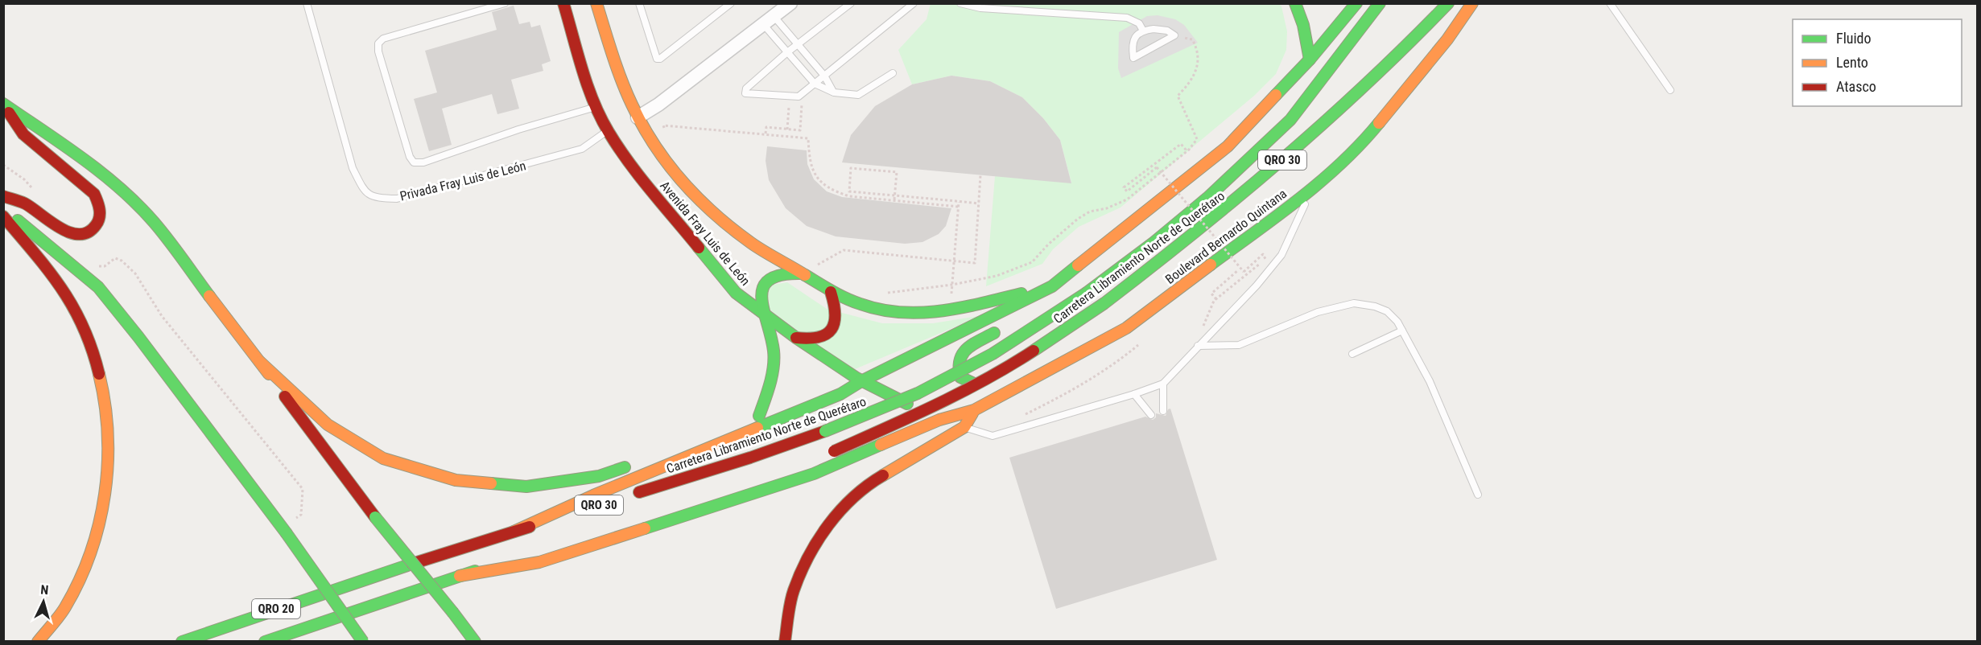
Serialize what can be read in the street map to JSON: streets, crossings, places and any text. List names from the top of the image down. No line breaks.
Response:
{"streets":{"main road":["QRO 30","Avenida Fray Luis de León","Boulevard Bernardo Quintana","Carretera Libramiento Norte de Querétaro","QRO 20"],"lane":["Privada Fray Luis de León"]},"crossings":[["QRO 30","QRO 20"],["Privada Fray Luis de León","Avenida Fray Luis de León"],["Avenida Fray Luis de León","Boulevard Bernardo Quintana"],["Boulevard Bernardo Quintana","QRO 20"]],"legend":["Fluido","Lento","Atasco"],"north":"top"}
